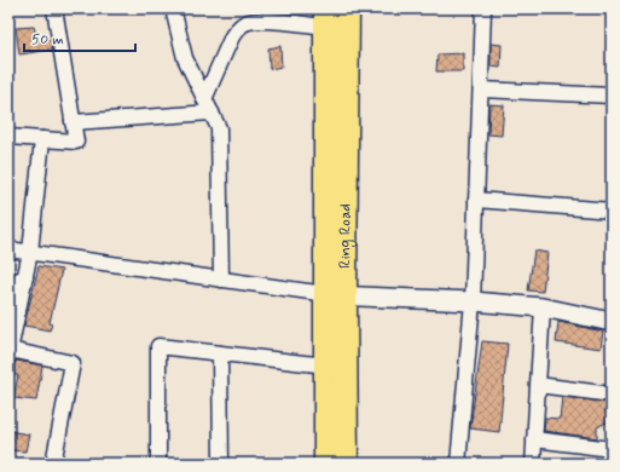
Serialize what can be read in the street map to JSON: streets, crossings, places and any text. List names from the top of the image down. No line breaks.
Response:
{"streets":{"highway":["Ring Road"]},"scale_bar":"50 m"}
